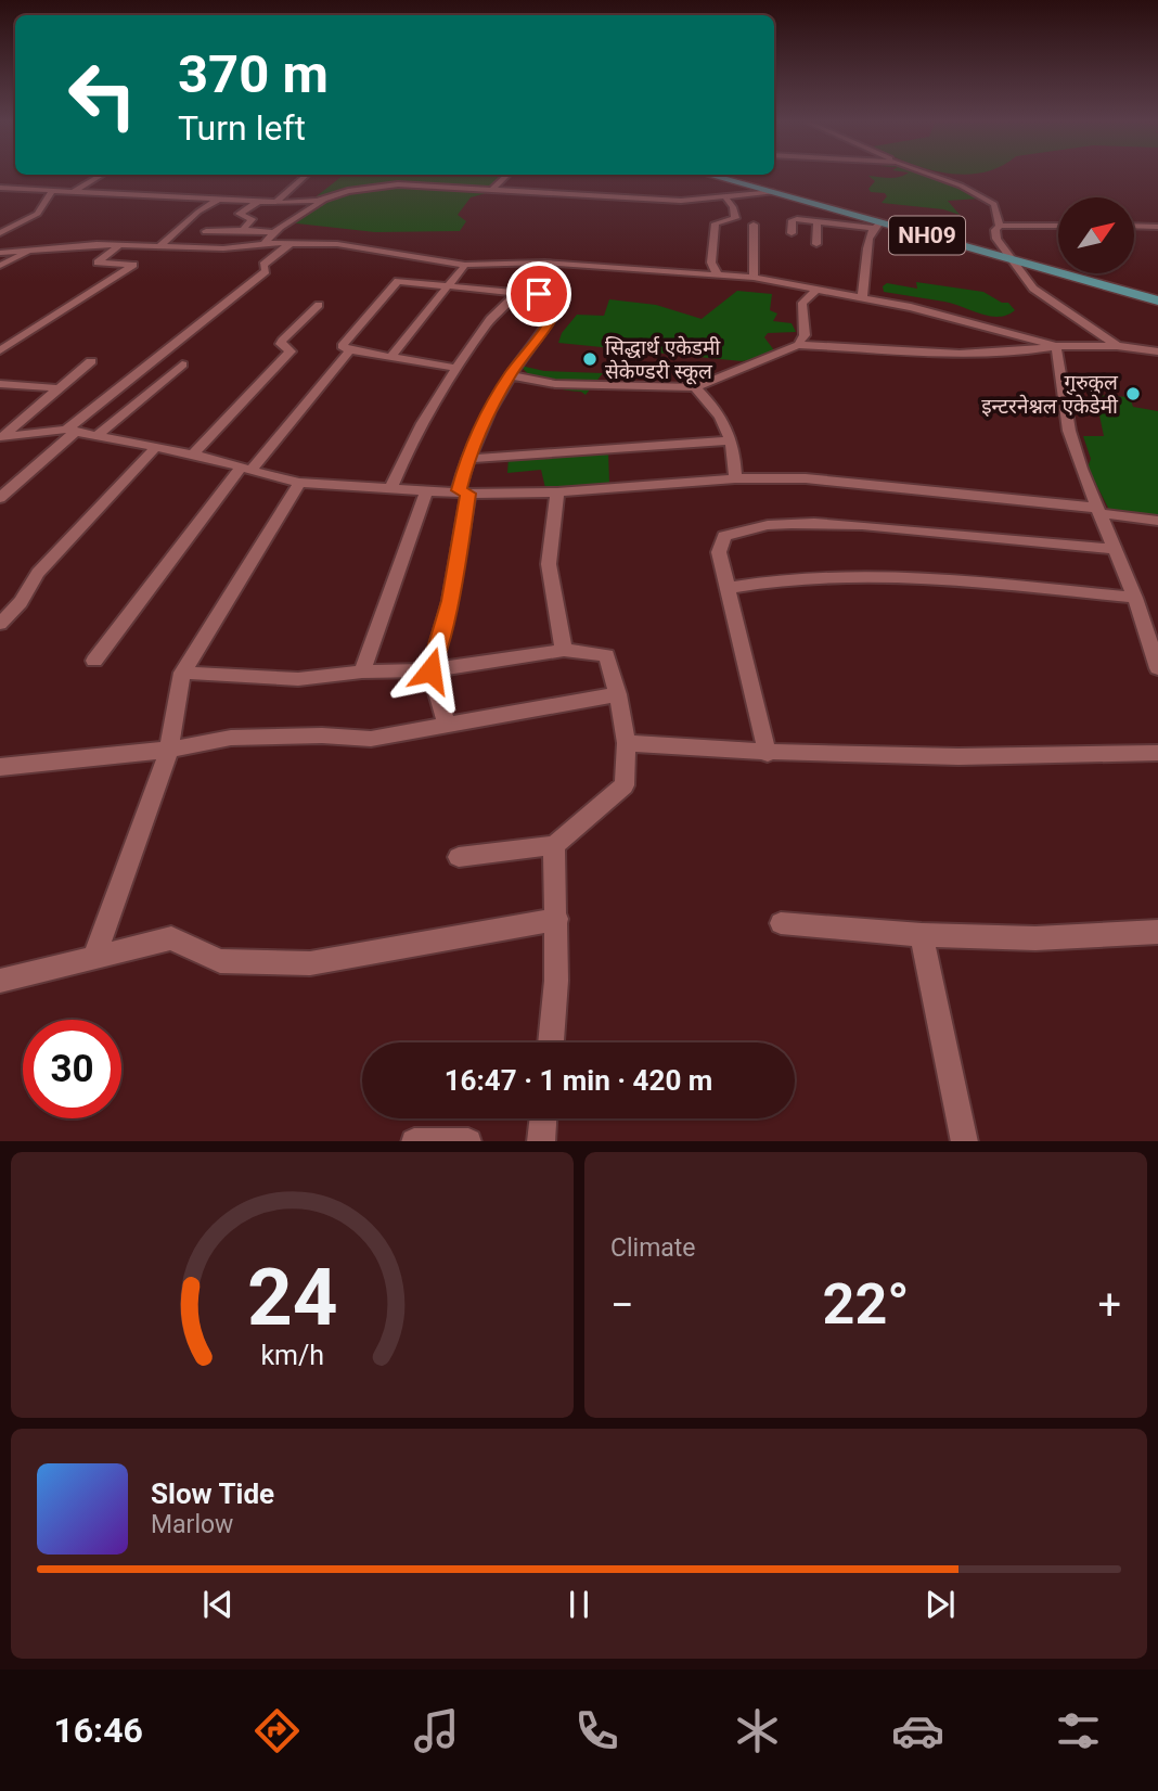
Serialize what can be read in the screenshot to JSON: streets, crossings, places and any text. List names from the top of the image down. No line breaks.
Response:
{"streets":{"main road":["NH09"]},"places":["सिद्धार्थ एकेडमी सेकेण्डरी स्कूल","गुरुकुल इन्टरनेश्नल एकेडेमी"],"north":"top right","page":{"turn":["370 m","Turn left"],"limit":"30","trip":"16:47 · 1 min · 420 m","tile":"Climate","heat":["−","22°","+"],"song":["Slow Tide","Marlow"],"tabs":"16:46","gauge":["24","km/h"]}}
